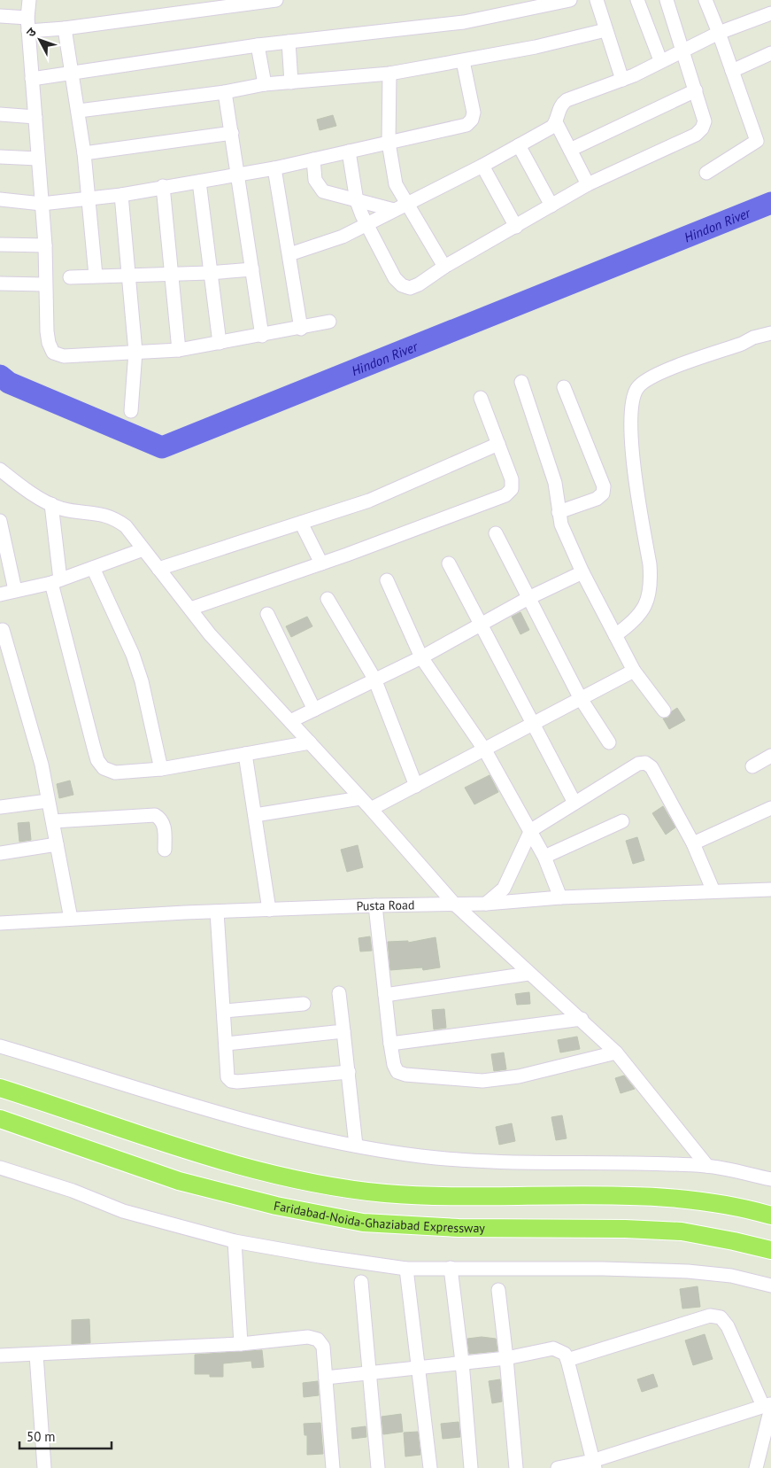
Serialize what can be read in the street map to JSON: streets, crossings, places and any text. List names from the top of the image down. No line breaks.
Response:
{"streets":{"main road":["Faridabad-Noida-Ghaziabad Expressway"],"street":["Pusta Road"]},"water":["Hindon River"],"scale_bar":"50 m","north":"top left"}
